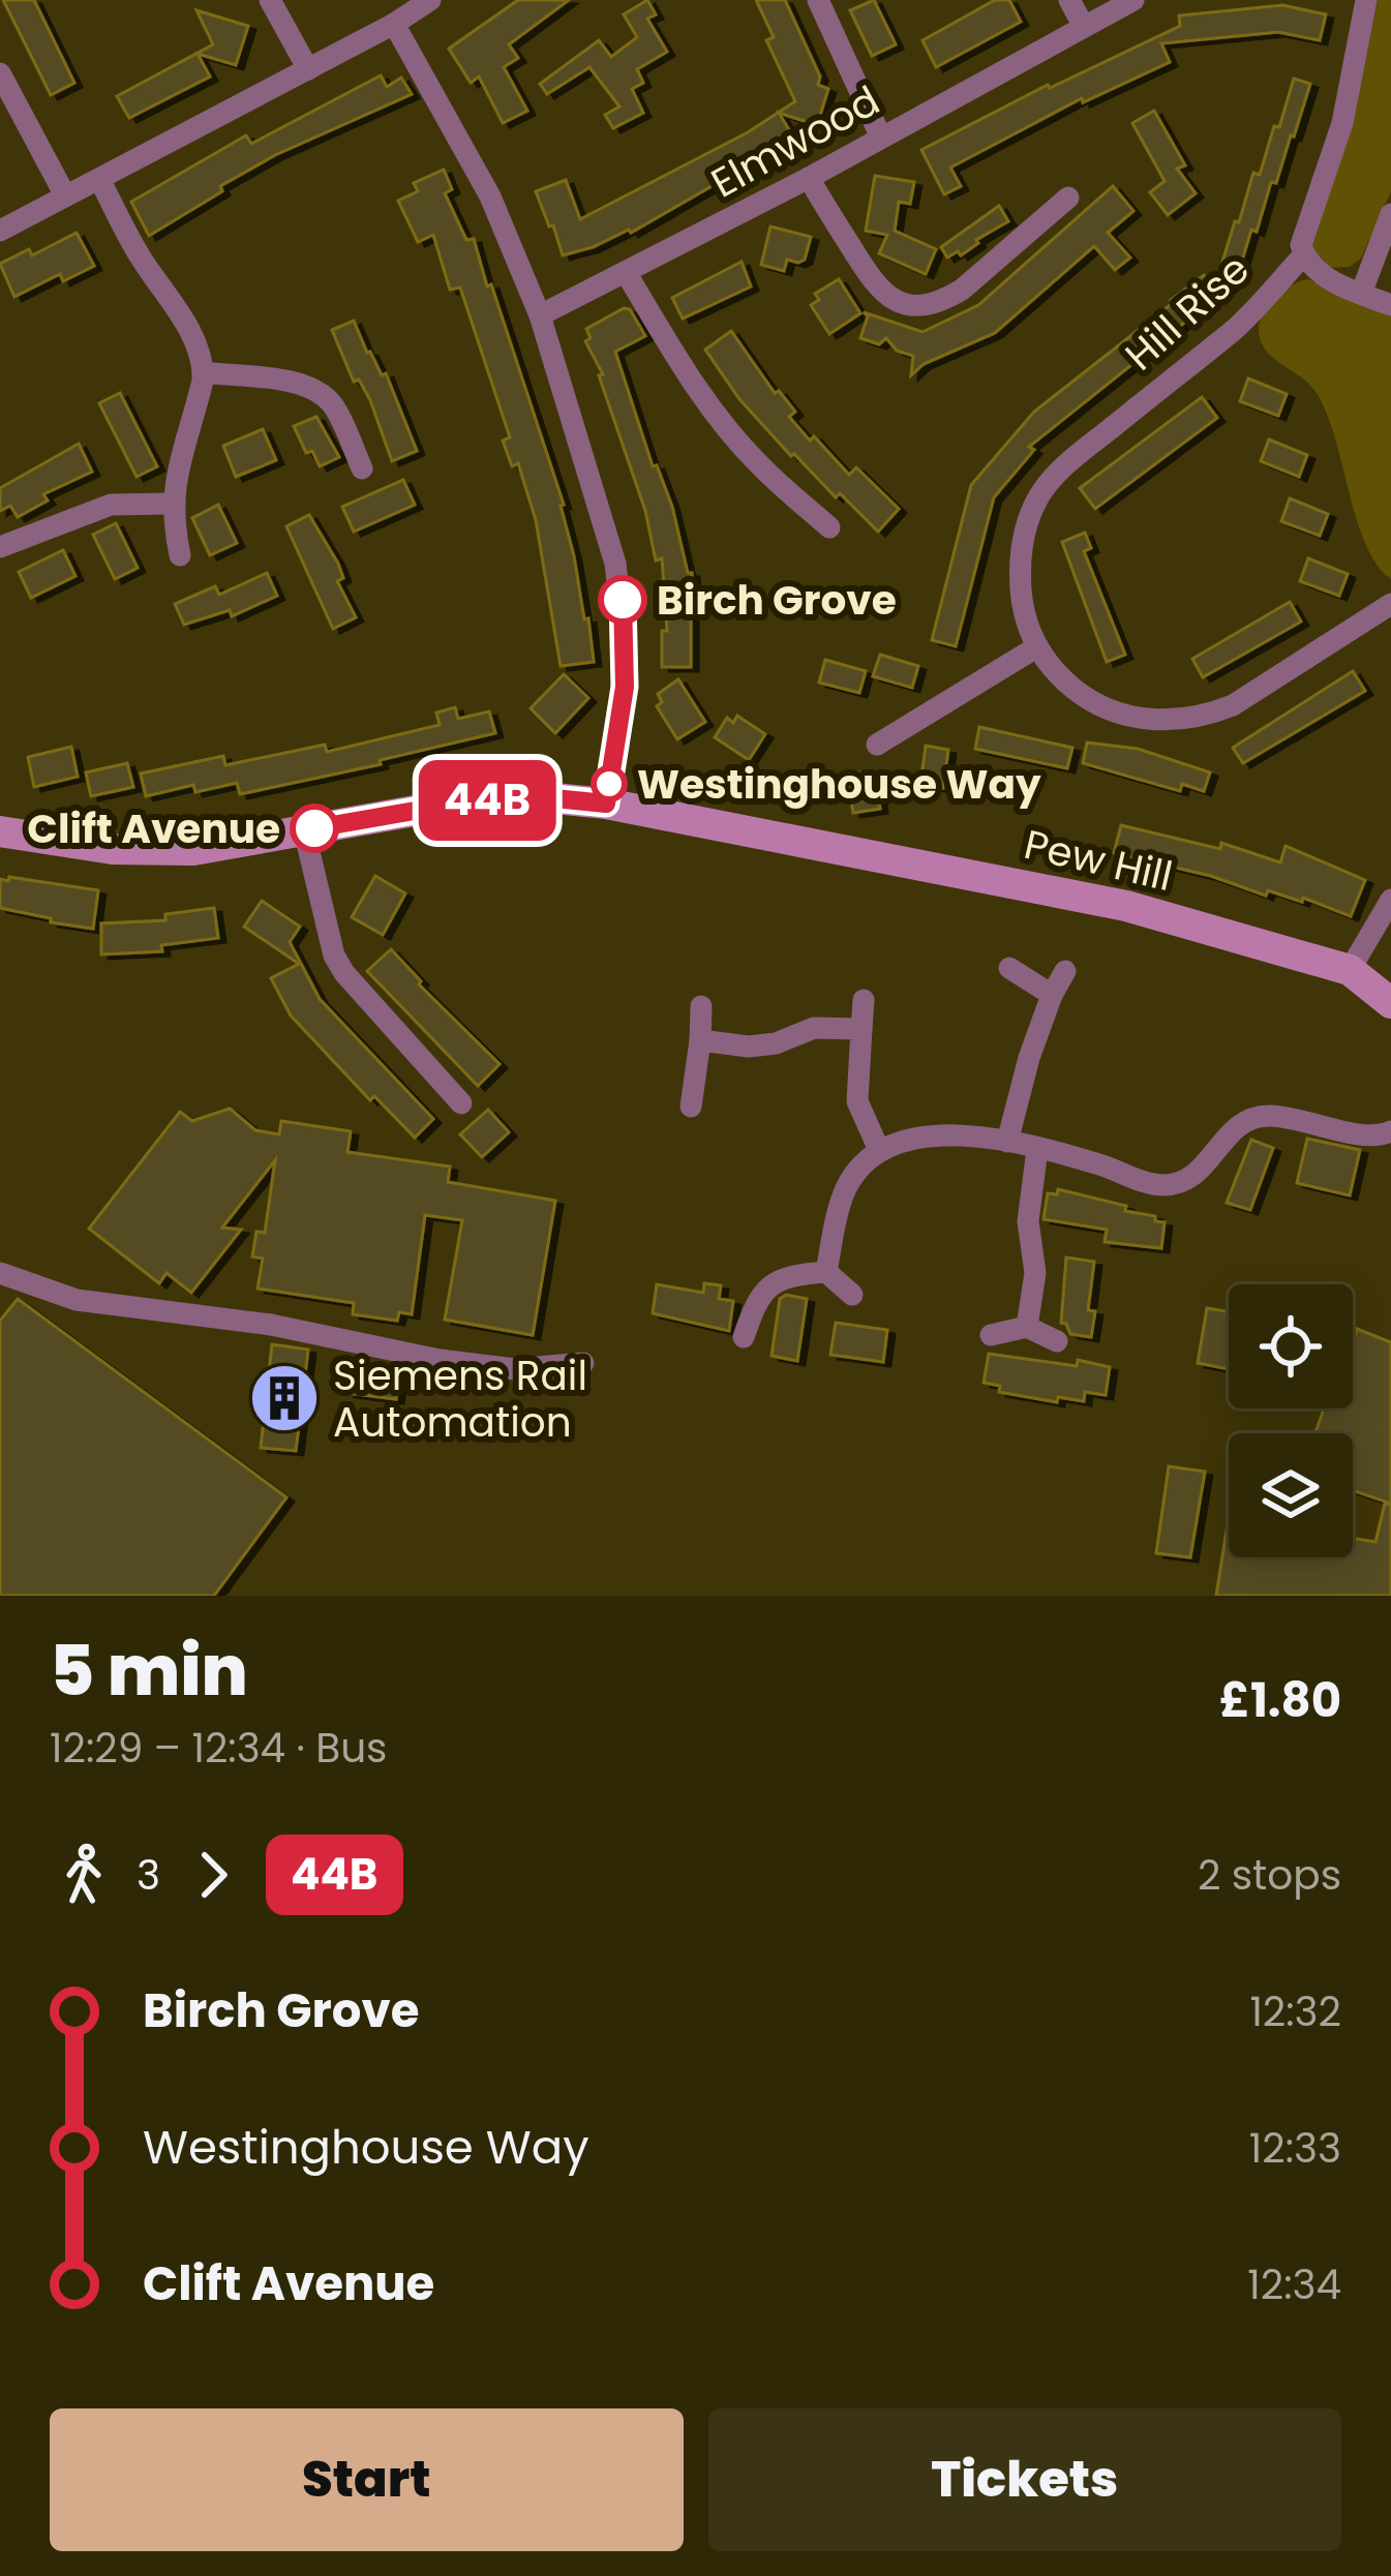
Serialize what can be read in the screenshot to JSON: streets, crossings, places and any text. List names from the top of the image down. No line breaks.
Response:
{"streets":{"main road":["Pew Hill"],"street":["Elmwood","Hill Rise"]},"places":{"other":["Birch Grove","Westinghouse Way","Clift Avenue"],"building":["Siemens Rail Automation"]},"lines":["bus line 44B"],"page":{"on_map":"44B","heading":["5 min","12:29 – 12:34 · Bus","£1.80"],"legs":["3","44B","2 stops"],"list":[{"name":"Birch Grove","value":"12:32"},{"name":"Westinghouse Way","value":"12:33"},{"name":"Clift Avenue","value":"12:34"}],"buttons":["Start","Tickets"]}}
